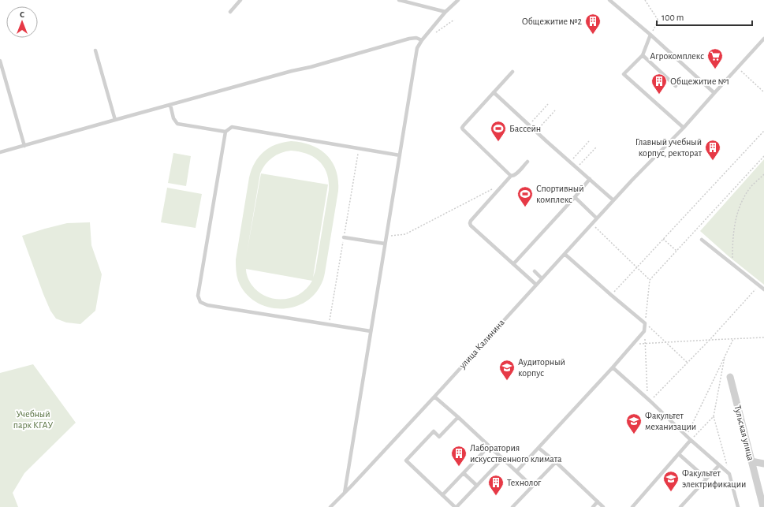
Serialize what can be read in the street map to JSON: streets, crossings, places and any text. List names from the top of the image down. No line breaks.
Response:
{"streets":{"street":["Тульская улица"],"lane":["улица Калинина"]},"parks":["Учебный парк КГАУ"],"places":{"building":["Общежитие №2","Общежитие №1","Главный учебный корпус, ректорат","Лаборатория искусственного климата","Технолог"],"supermarket":["Агрокомплекс"],"sports":["Бассейн","Спортивный комплекс"],"school or university":["Аудиторный корпус","Факультет механизации","Факультет электрификации"]},"scale_bar":"100 m","north":"top"}
